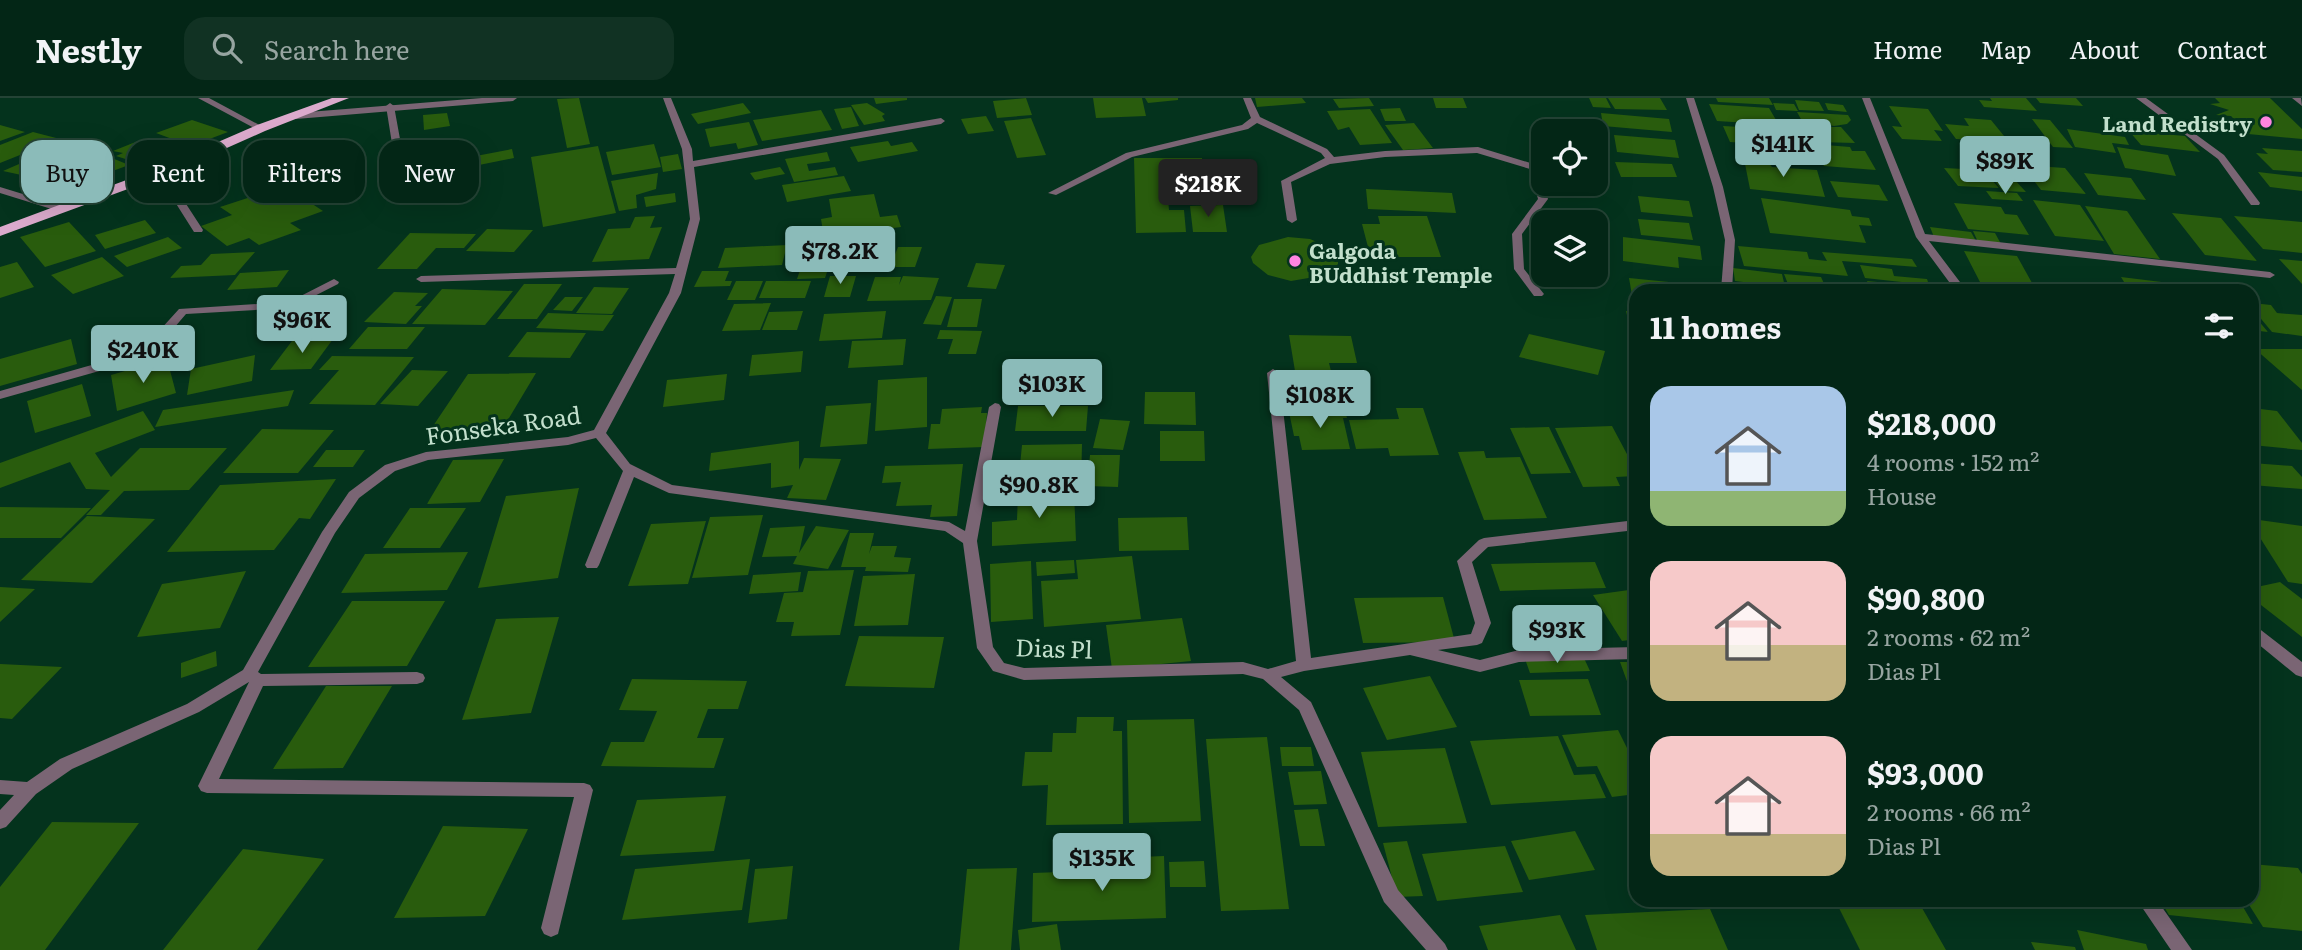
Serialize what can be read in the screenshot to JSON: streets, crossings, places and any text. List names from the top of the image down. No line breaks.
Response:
{"streets":{"street":["Fonseka Road","Dias Pl"]},"places":["Land Redistry","Galgoda BUddhist Temple"],"page":{"header":"Nestly","search":"Search here","nav":["Home","Map","About","Contact"],"price":["$141K","$89K","$218K","$78.2K","$96K","$240K","$103K","$108K","$90.8K","$93K","$135K"],"chip":["Buy","Rent","Filters","New"],"heading":"11 homes","list":[{"name":"$218,000","note":"4 rooms · 152 m² · House"},{"name":"$90,800","note":"2 rooms · 62 m² · Dias Pl"},{"name":"$93,000","note":"2 rooms · 66 m² · Dias Pl"}]}}
